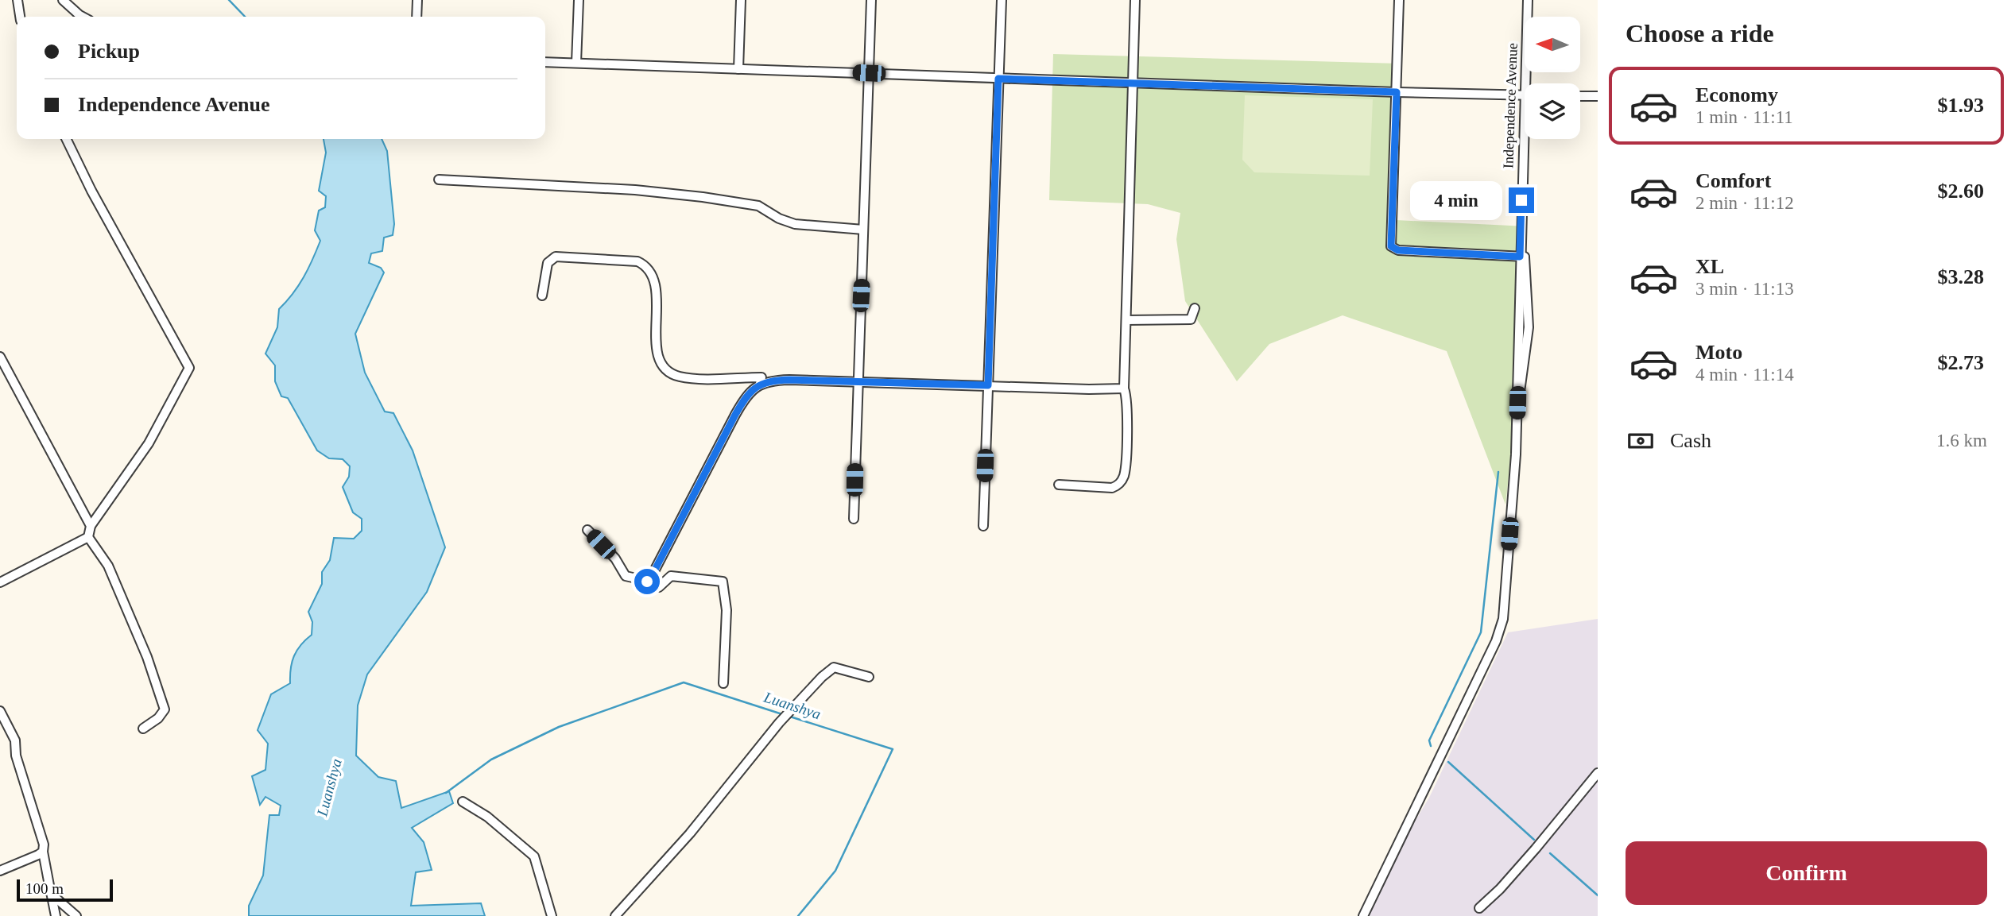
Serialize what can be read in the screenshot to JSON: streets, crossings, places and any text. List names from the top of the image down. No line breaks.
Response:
{"streets":{"street":["Independence Avenue"]},"water":["Luanshya"],"scale_bar":"100 m","north":"left","page":{"heading":"Choose a ride","banner":["Pickup","Independence Avenue"],"list":[{"name":"Economy","note":"1 min · 11:11","value":"$1.93"},{"name":"Comfort","note":"2 min · 11:12","value":"$2.60"},{"name":"XL","note":"3 min · 11:13","value":"$3.28"},{"name":"Moto","note":"4 min · 11:14","value":"$2.73"}],"bubble":"4 min","pay":["Cash","1.6 km"],"buttons":"Confirm","scale":"100 m"}}
